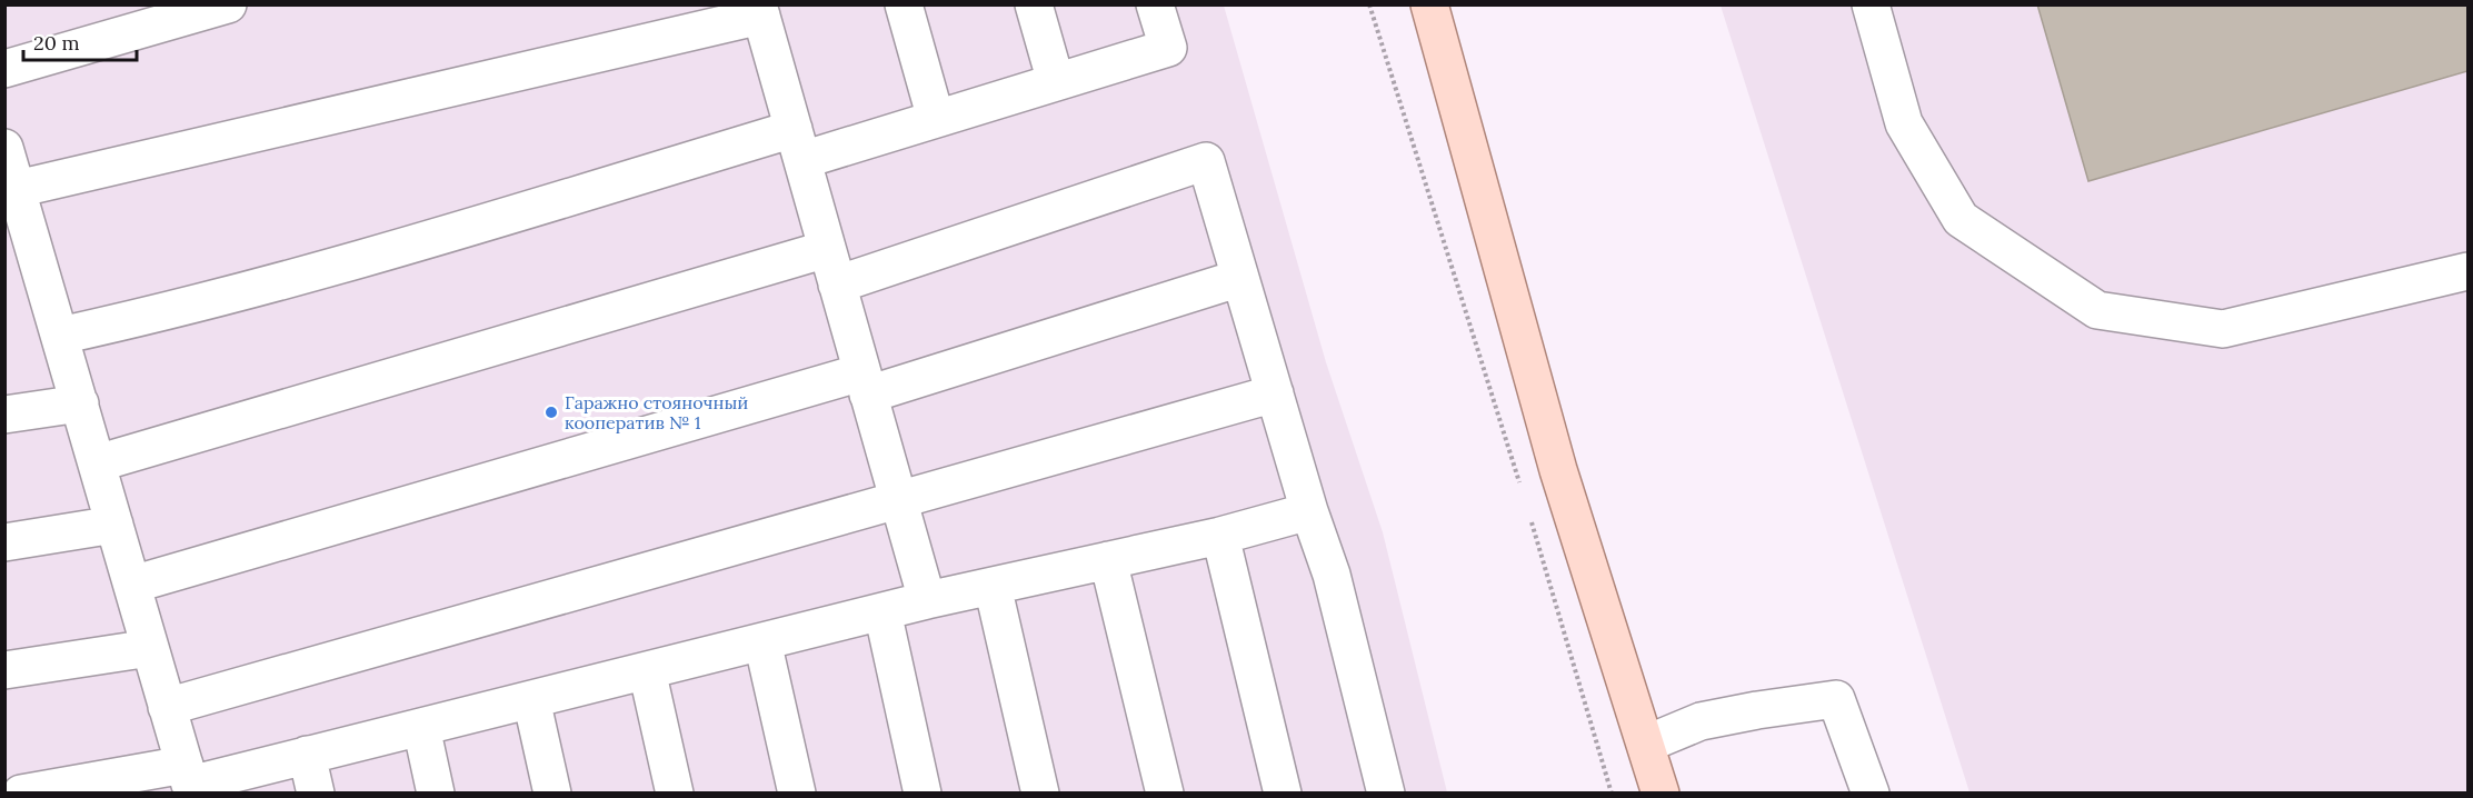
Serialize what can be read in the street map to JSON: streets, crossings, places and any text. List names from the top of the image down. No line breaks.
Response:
{"places":["Гаражно стояночный кооператив № 1"],"scale_bar":"20 m"}
